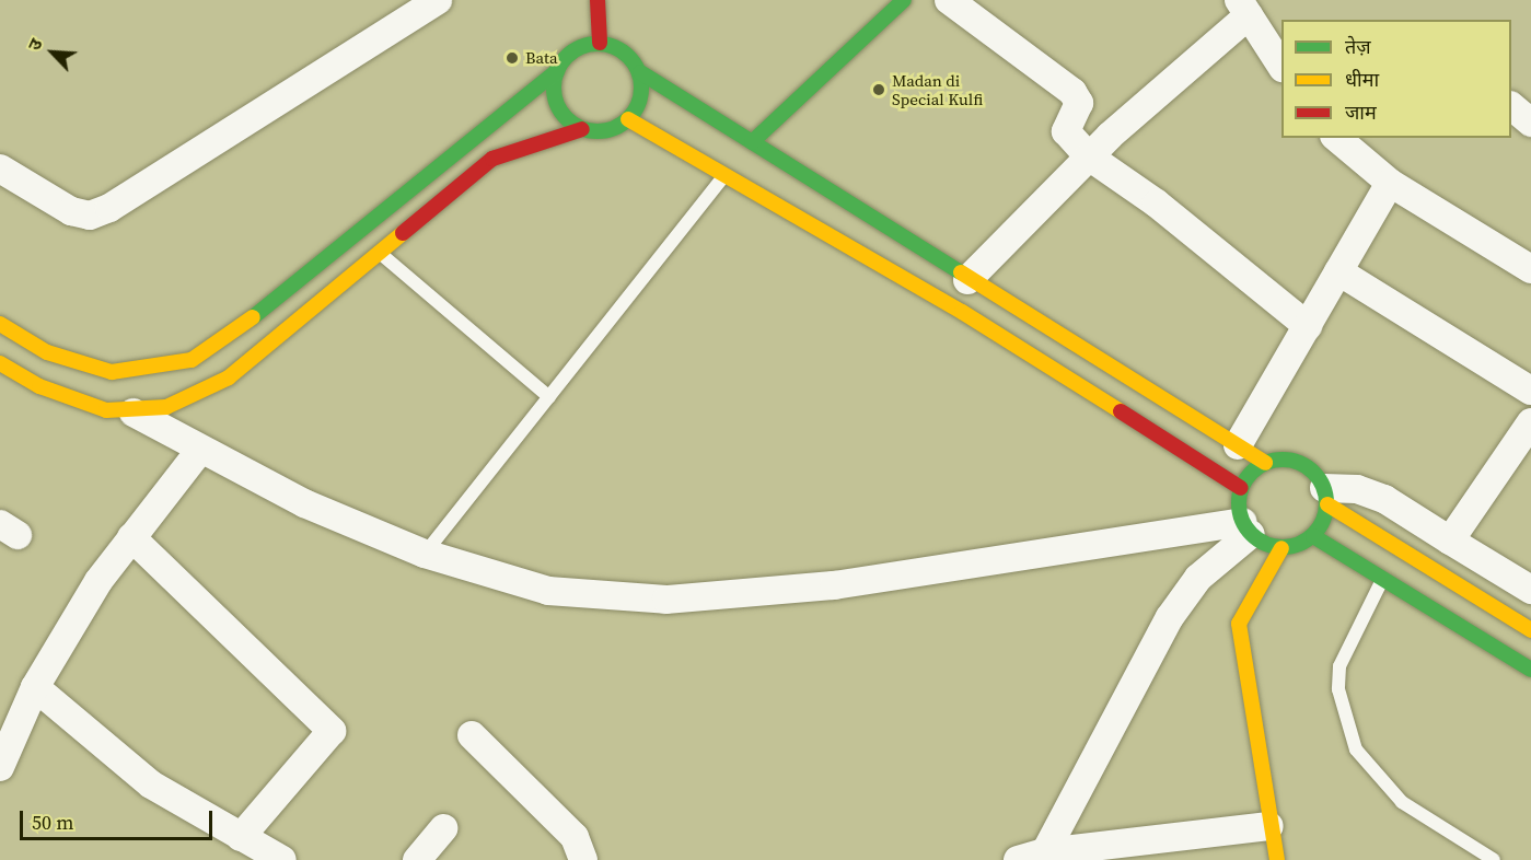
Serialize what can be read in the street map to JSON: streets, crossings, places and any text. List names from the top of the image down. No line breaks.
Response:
{"places":["Bata","Madan di Special Kulfi"],"legend":["तेज़","धीमा","जाम"],"scale_bar":"50 m","north":"top left"}
